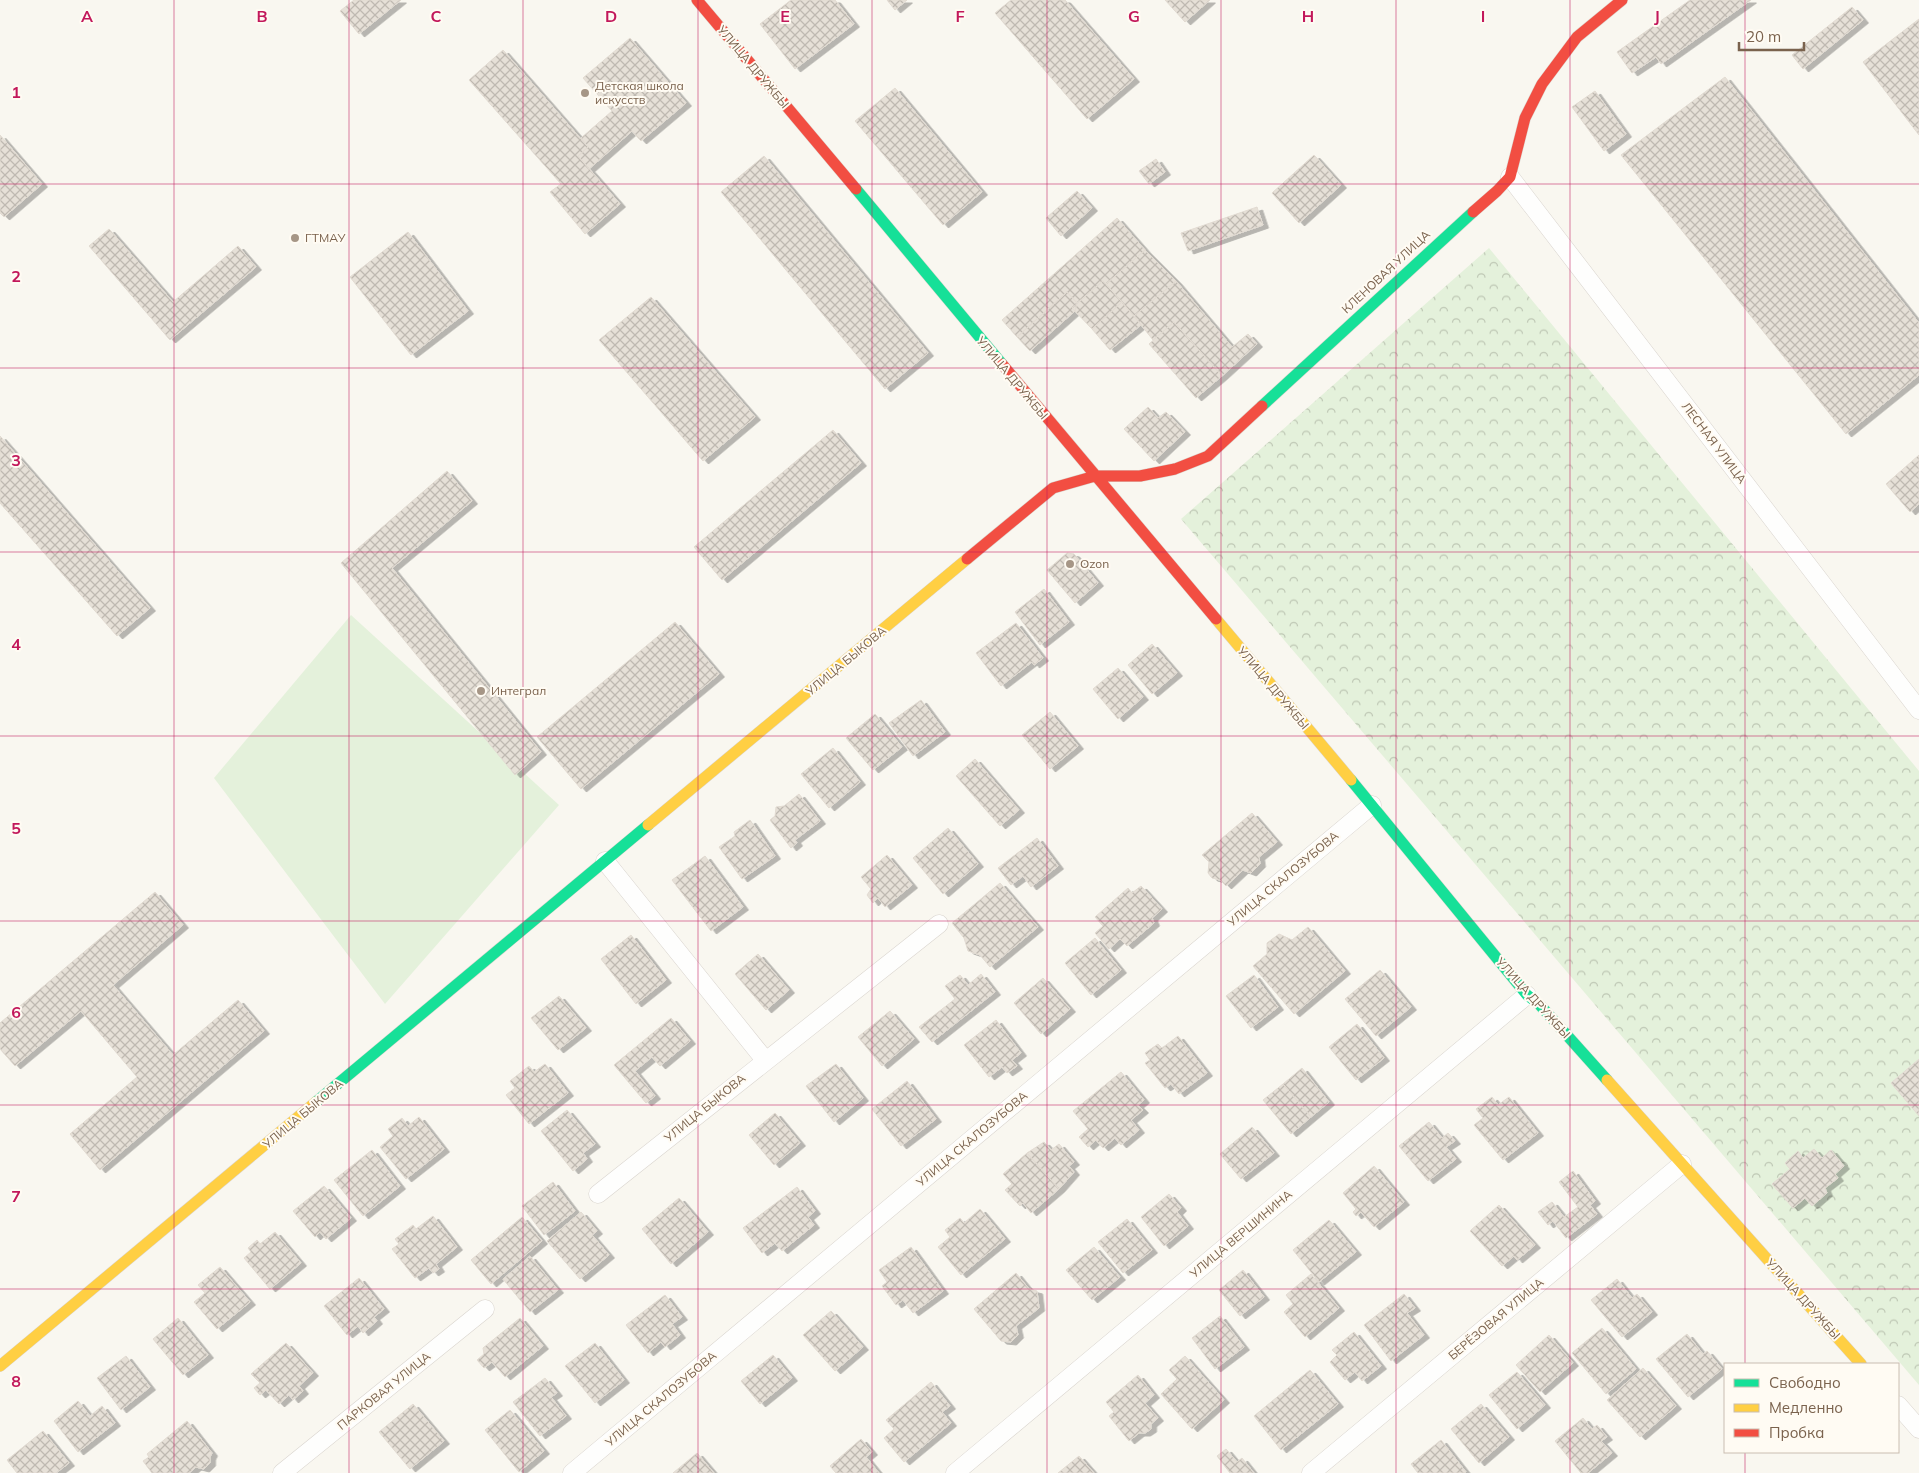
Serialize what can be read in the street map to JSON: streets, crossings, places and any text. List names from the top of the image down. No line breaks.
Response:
{"streets":{"street":["УЛИЦА ДРУЖБЫ","КЛЕНОВАЯ УЛИЦА","ЛЕСНАЯ УЛИЦА","УЛИЦА БЫКОВА","УЛИЦА СКАЛОЗУБОВА","УЛИЦА ВЕРШИНИНА","БЕРЁЗОВАЯ УЛИЦА","ПАРКОВАЯ УЛИЦА"]},"crossings":[["УЛИЦА ДРУЖБЫ","КЛЕНОВАЯ УЛИЦА"],["УЛИЦА ДРУЖБЫ","УЛИЦА БЫКОВА"],["УЛИЦА ДРУЖБЫ","УЛИЦА СКАЛОЗУБОВА"],["УЛИЦА ДРУЖБЫ","УЛИЦА ВЕРШИНИНА"],["УЛИЦА ДРУЖБЫ","БЕРЁЗОВАЯ УЛИЦА"],["КЛЕНОВАЯ УЛИЦА","ЛЕСНАЯ УЛИЦА"],["КЛЕНОВАЯ УЛИЦА","УЛИЦА БЫКОВА"]],"places":["Детская школа искусств","ГТМАУ","Ozon","Интеграл"],"legend":["Свободно","Медленно","Пробка"],"scale_bar":"20 m","grid":{"columns":["A","B","C","D","E","F","G","H","I","J"],"rows":["1","2","3","4","5","6","7","8"]}}
